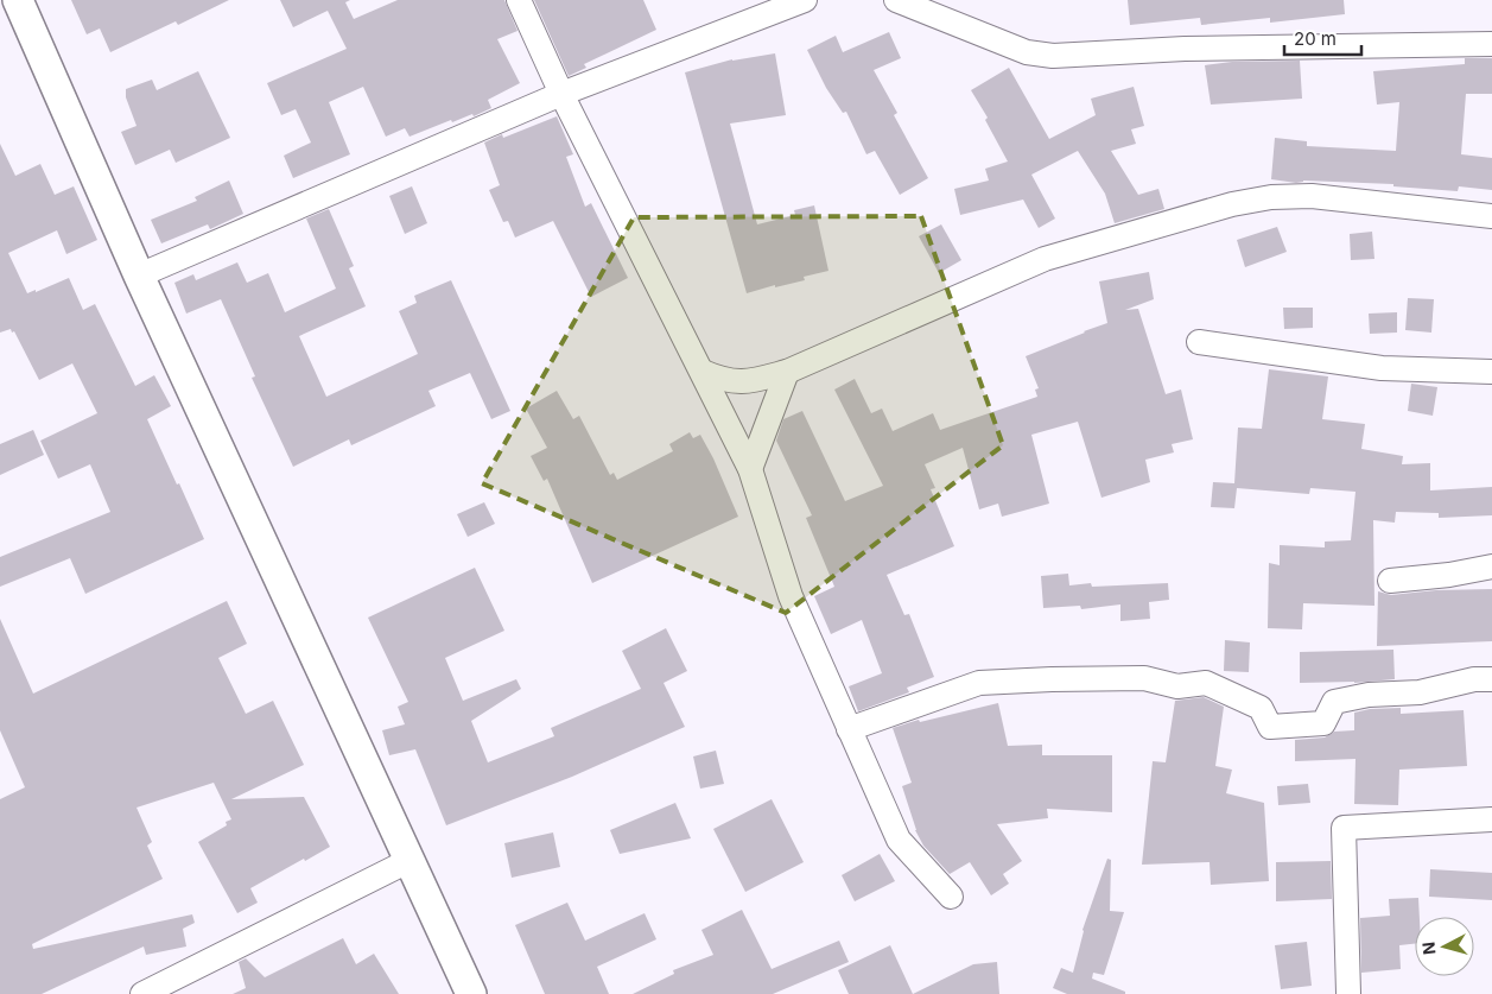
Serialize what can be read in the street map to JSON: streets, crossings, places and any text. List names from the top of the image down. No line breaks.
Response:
{"scale_bar":"20 m","north":"left"}
